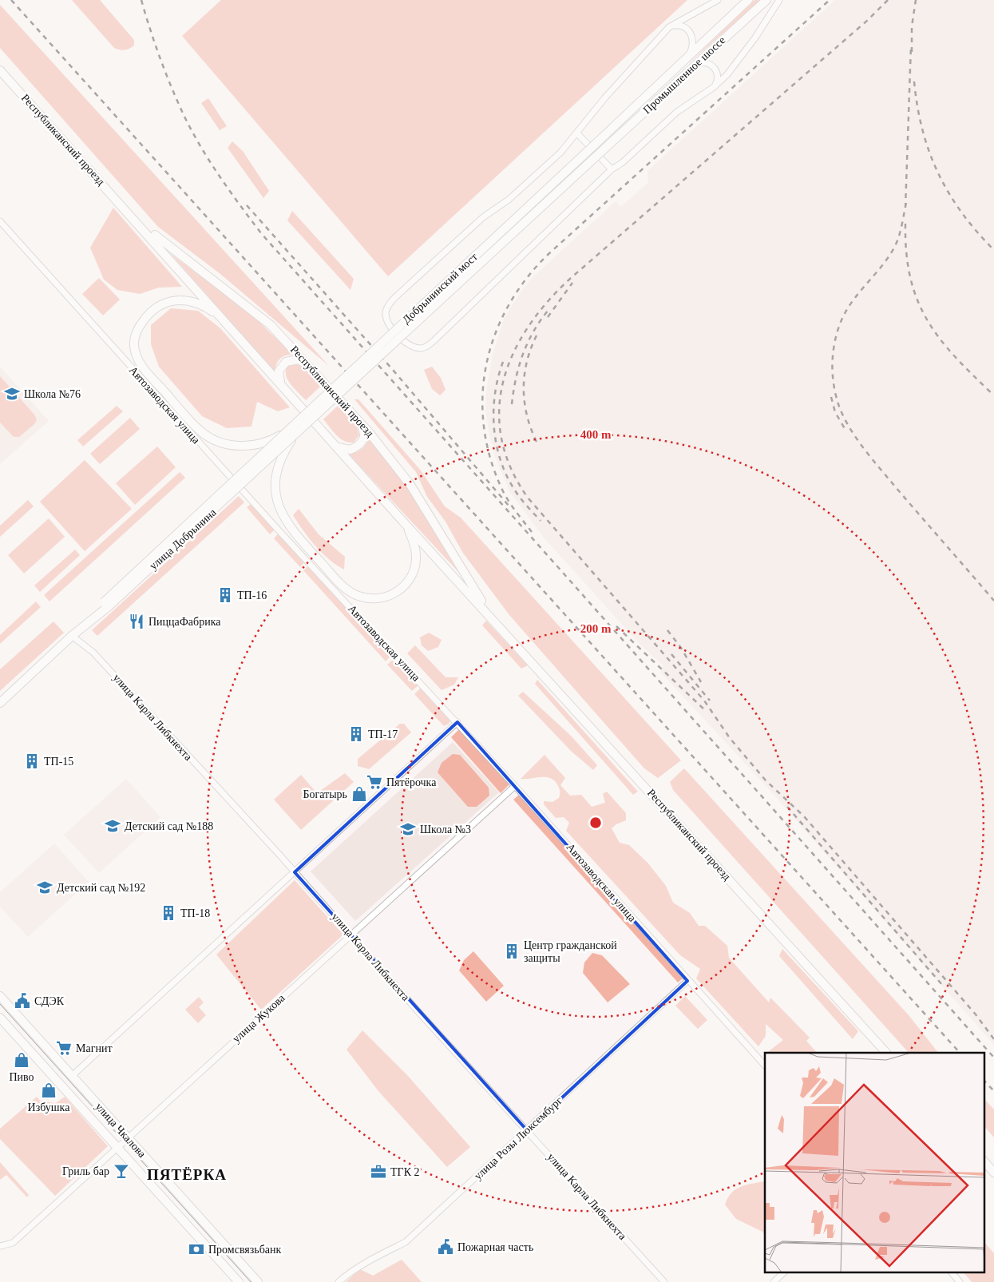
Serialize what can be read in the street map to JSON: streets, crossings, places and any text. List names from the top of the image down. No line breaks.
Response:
{"streets":{"main road":["Промышленное шоссе","Республиканский проезд","Добрынинский мост","улица Добрынина","улица Чкалова"],"street":["Автозаводская улица","улица Карла Либкнехта","улица Жукова","улица Розы Люксембург"]},"crossings":[["Промышленное шоссе","Добрынинский мост"],["Добрынинский мост","улица Добрынина"],["Автозаводская улица","улица Жукова"],["Автозаводская улица","улица Розы Люксембург"],["улица Добрынина","улица Карла Либкнехта"],["улица Карла Либкнехта","улица Жукова"],["улица Карла Либкнехта","улица Розы Люксембург"],["улица Жукова","улица Чкалова"]],"districts":["ПЯТЁРКА"],"places":{"school or university":["Школа №76","Детский сад №188","Школа №3","Детский сад №192"],"building":["ТП-16","ТП-17","ТП-15","ТП-18","Центр гражданской защиты"],"restaurant":["ПиццаФабрика"],"supermarket":["Пятёрочка","Магнит"],"shop":["Богатырь","Пиво","Избушка"],"public building":["СДЭК","Пожарная часть"],"bar":["Гриль бар"],"office":["ТГК 2"],"bank":["Промсвязьбанк"]},"rings":["400 m","200 m"]}
